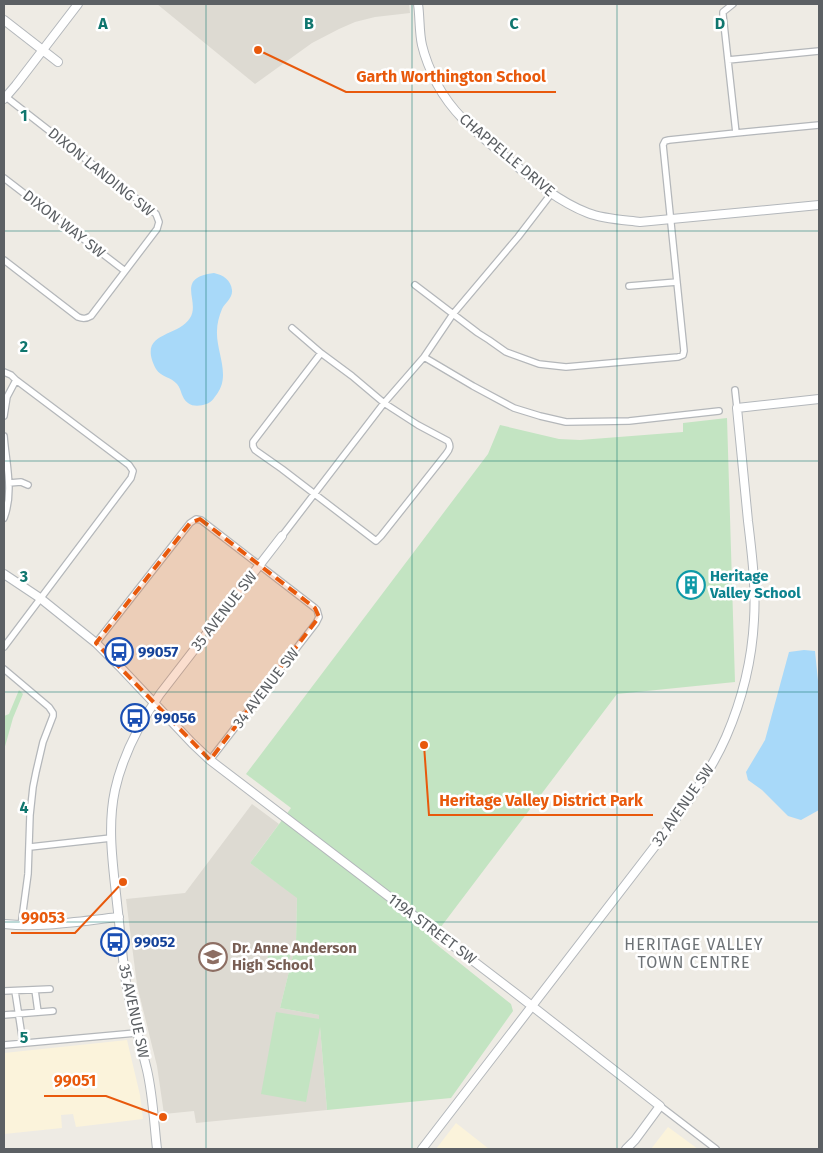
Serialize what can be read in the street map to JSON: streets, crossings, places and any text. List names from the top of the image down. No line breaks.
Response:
{"streets":{"street":["CHAPPELLE DRIVE","DIXON LANDING SW","DIXON WAY SW","35 AVENUE SW","34 AVENUE SW","32 AVENUE SW","119A STREET SW"]},"crossings":[["DIXON LANDING SW","DIXON WAY SW"],["35 AVENUE SW","34 AVENUE SW"],["35 AVENUE SW","119A STREET SW"],["34 AVENUE SW","119A STREET SW"],["32 AVENUE SW","119A STREET SW"]],"districts":["HERITAGE VALLEY TOWN CENTRE"],"places":{"other":["Garth Worthington School","Heritage Valley District Park","99053","99051"],"building":["Heritage Valley School"],"bus stop":["99057","99056","99052"],"school or university":["Dr. Anne Anderson High School"]},"grid":{"columns":["A","B","C","D"],"rows":["1","2","3","4","5"]}}
